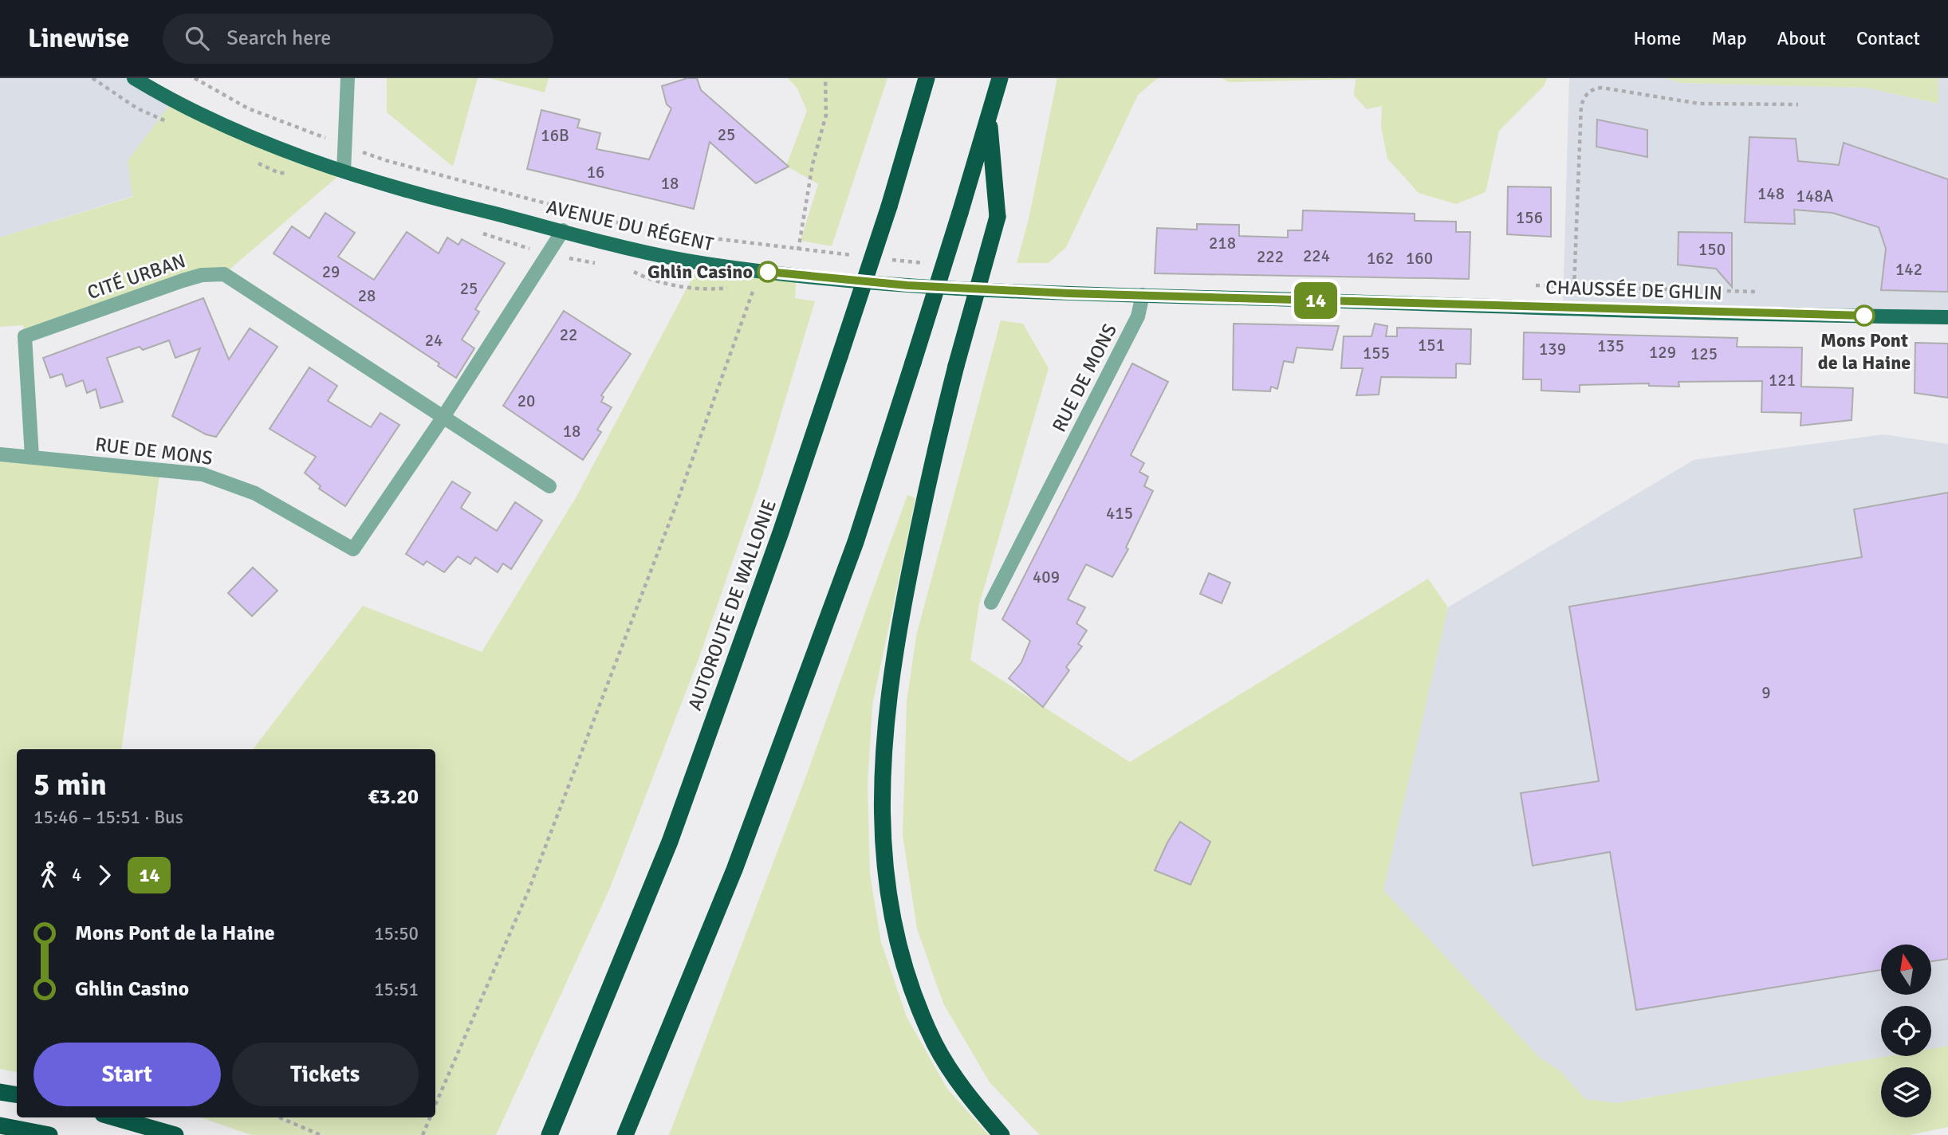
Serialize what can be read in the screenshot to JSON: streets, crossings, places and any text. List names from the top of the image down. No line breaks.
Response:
{"streets":{"highway":["AUTOROUTE DE WALLONIE"],"main road":["AVENUE DU RÉGENT","CHAUSSÉE DE GHLIN"],"street":["CITÉ URBAN","RUE DE MONS"]},"crossings":[["AVENUE DU RÉGENT","CHAUSSÉE DE GHLIN"],["AVENUE DU RÉGENT","RUE DE MONS"],["CITÉ URBAN","RUE DE MONS"],["CHAUSSÉE DE GHLIN","RUE DE MONS"]],"places":["Ghlin Casino","Mons Pont de la Haine"],"lines":["bus line 14"],"house_numbers":["25","16B","16","18","148","148A","156","218","150","224","222","162","160","142","29","25","28","22","24","151","135","139","129","155","125","121","20","18","415","409","9"],"north":"top","page":{"header":"Linewise","search":"Search here","nav":["Home","Map","About","Contact"],"on_map":"14","heading":["5 min","15:46 – 15:51 · Bus","€3.20"],"legs":["4","14"],"list":[{"name":"Mons Pont de la Haine","value":"15:50"},{"name":"Ghlin Casino","value":"15:51"}],"buttons":["Start","Tickets"]}}
